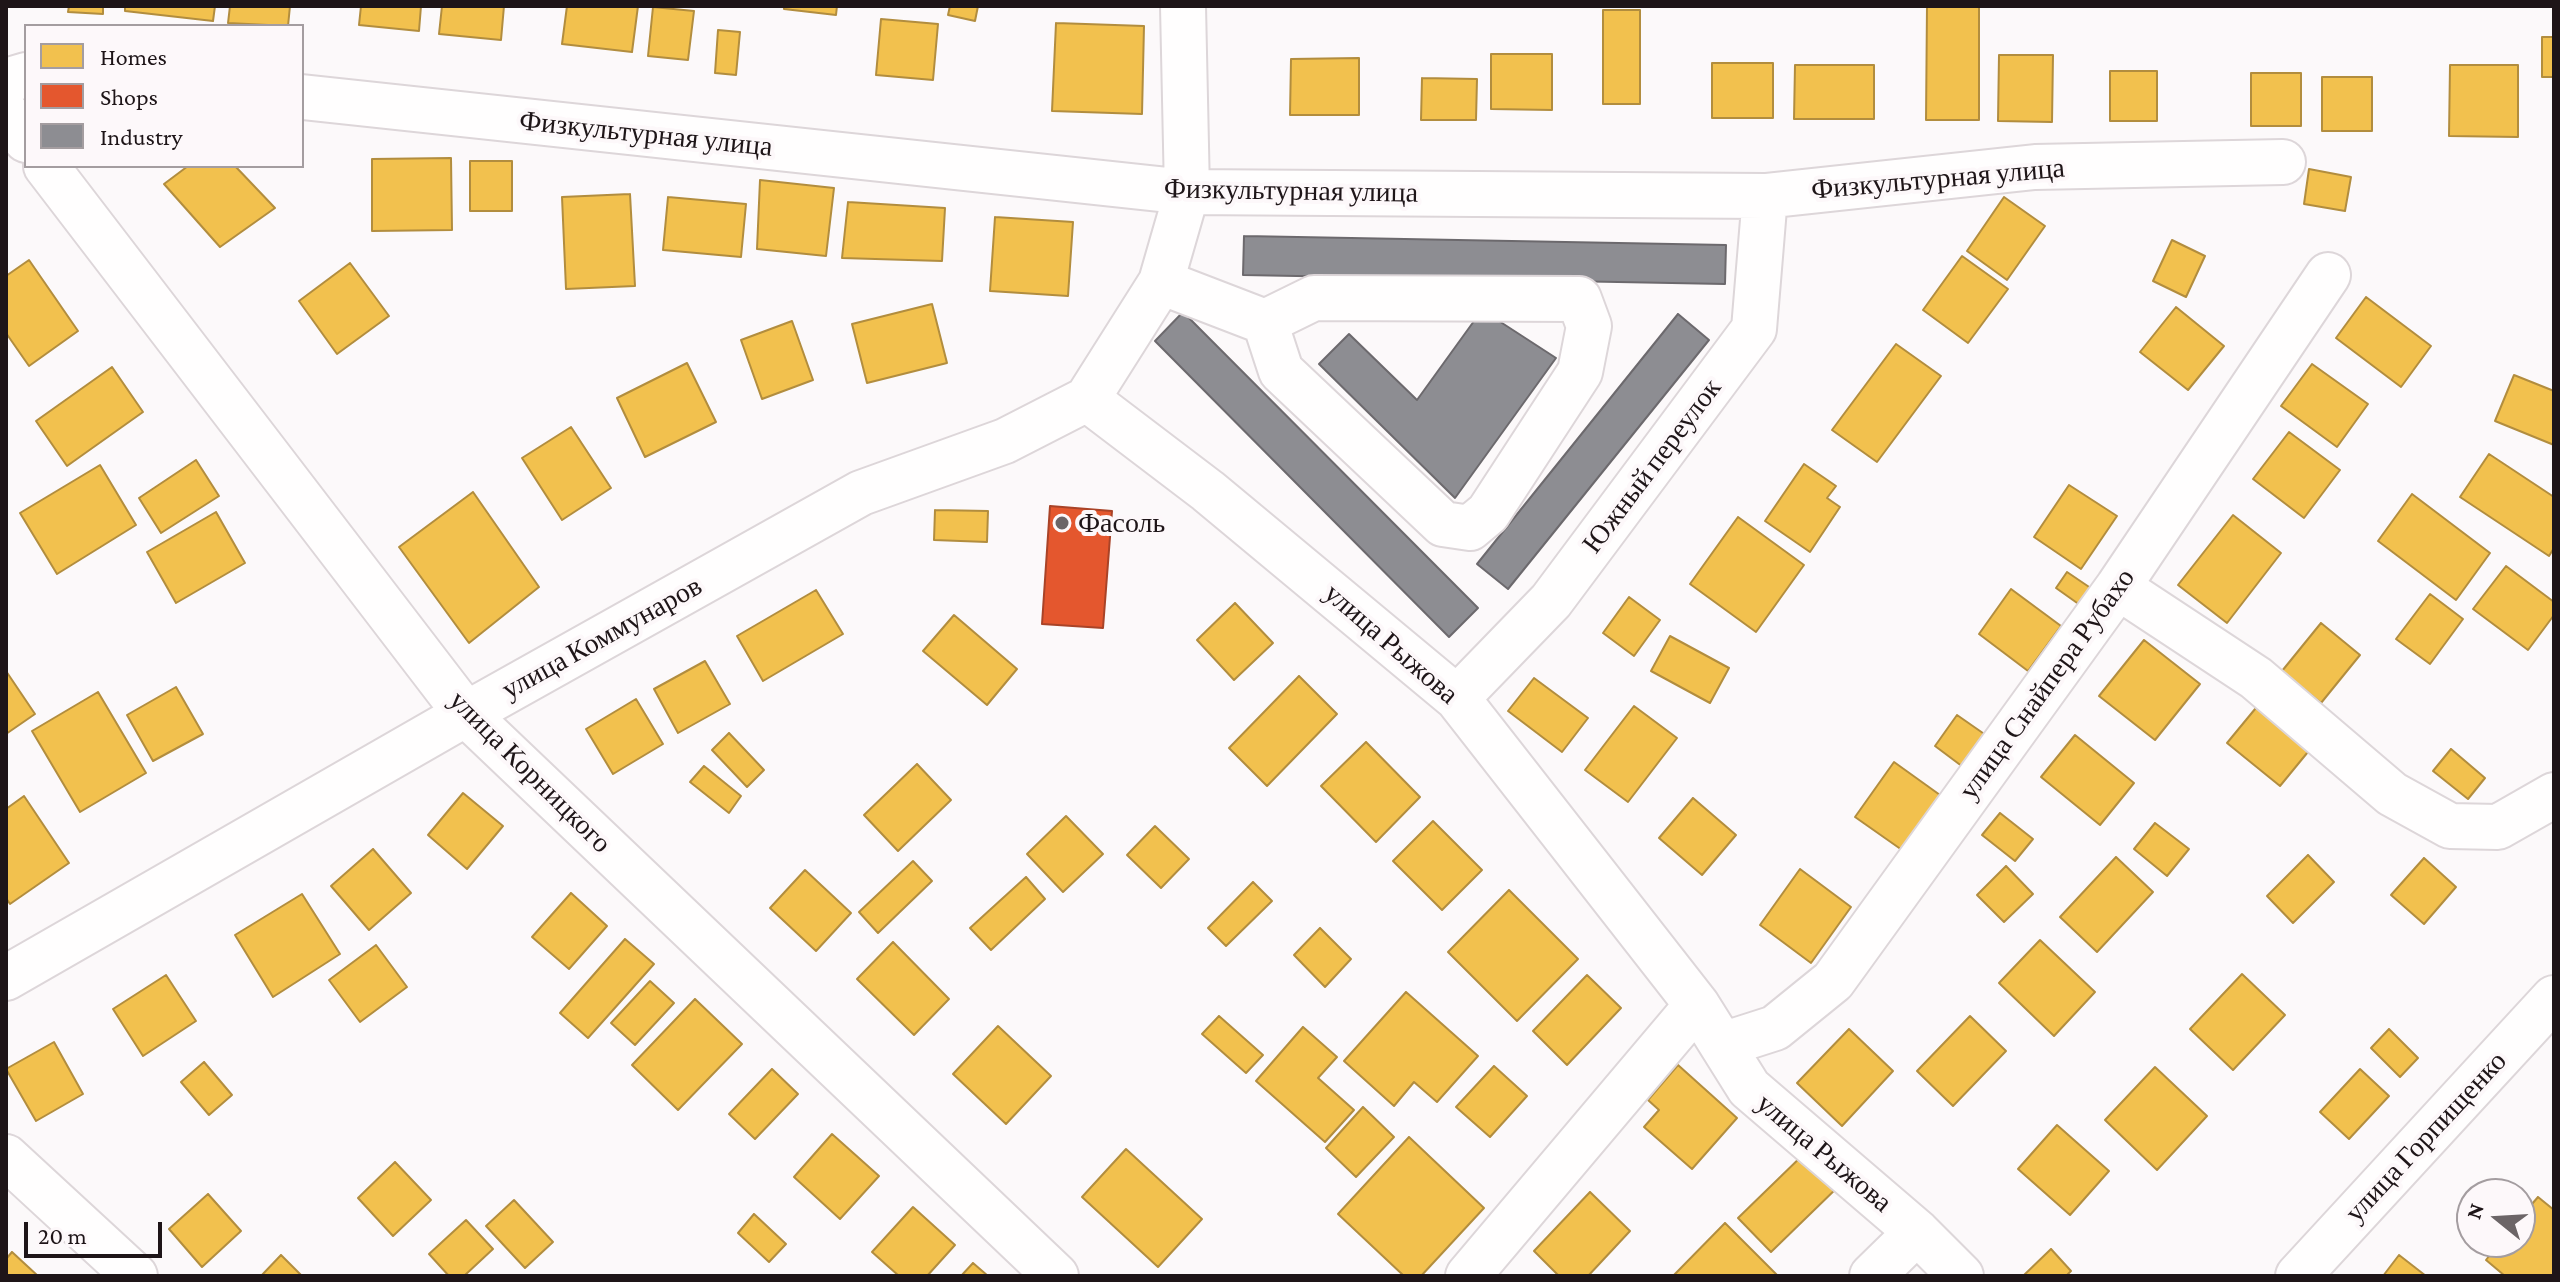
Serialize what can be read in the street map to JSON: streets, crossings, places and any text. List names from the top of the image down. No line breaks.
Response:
{"streets":{"street":["Физкультурная улица","Южный переулок","улица Коммунаров","улица Рыжова","улица Снайпера Рубахо","улица Корницкого","улица Горпищенко"]},"crossings":[["Физкультурная улица","Южный переулок"],["Южный переулок","улица Рыжова"],["улица Коммунаров","улица Рыжова"],["улица Коммунаров","улица Корницкого"],["улица Рыжова","улица Снайпера Рубахо"]],"places":["Фасоль"],"legend":["Homes","Shops","Industry"],"scale_bar":"20 m","north":"left"}
